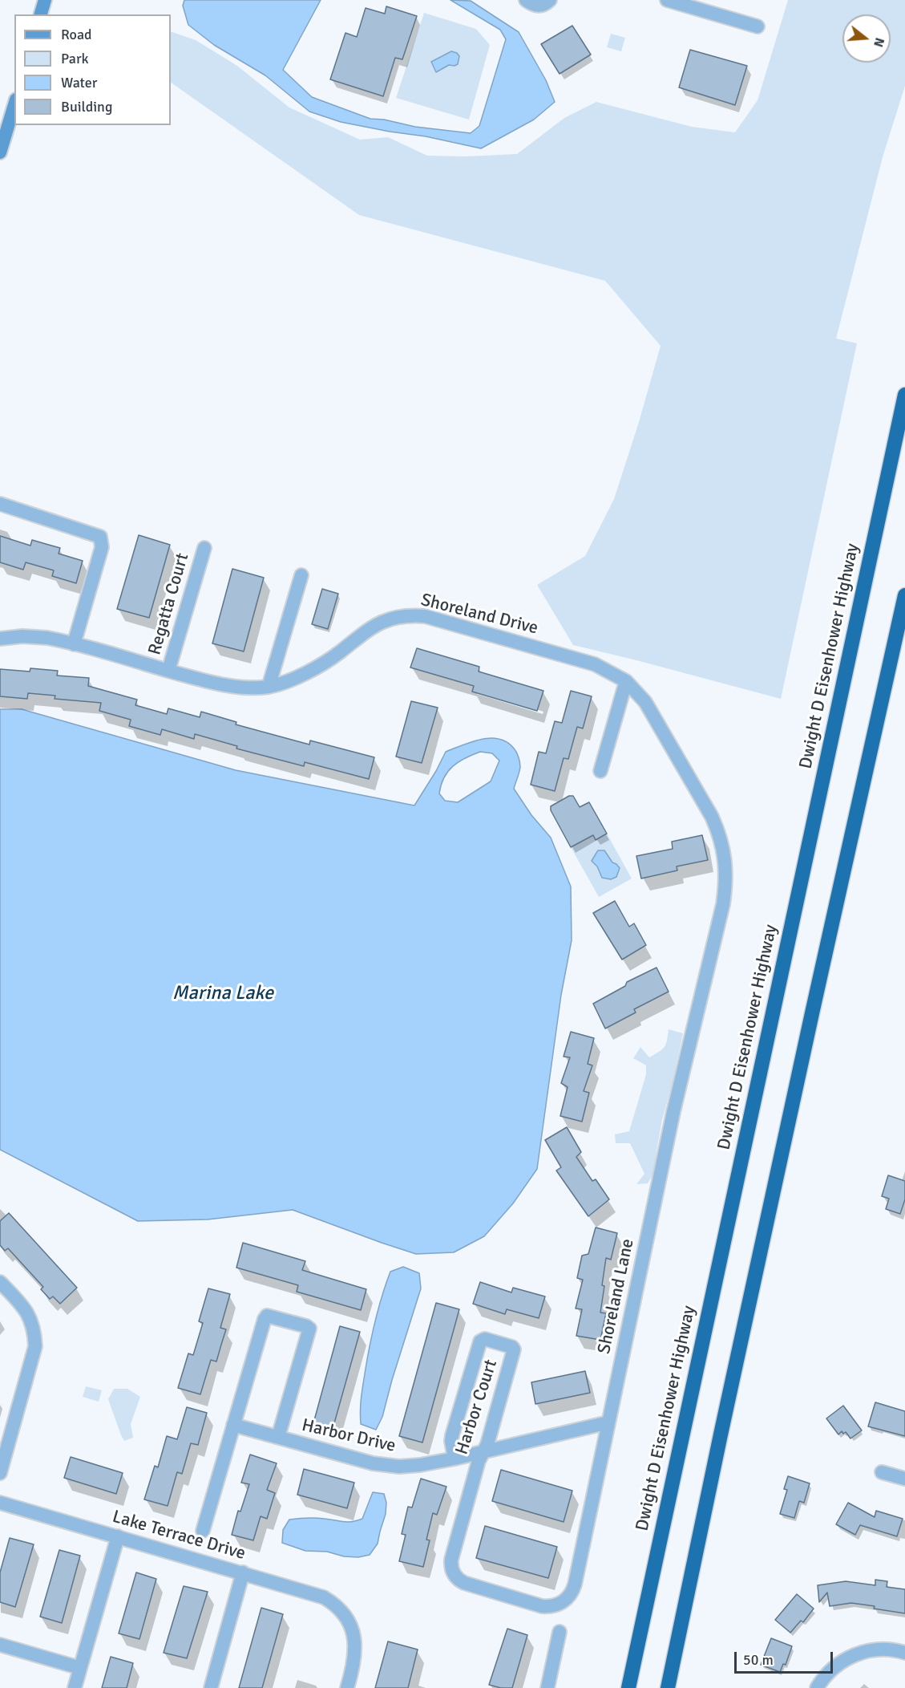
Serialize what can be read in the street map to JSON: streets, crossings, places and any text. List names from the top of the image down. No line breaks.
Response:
{"streets":{"highway":["Dwight D Eisenhower Highway"],"street":["Regatta Court","Shoreland Drive","Shoreland Lane","Harbor Court","Harbor Drive","Lake Terrace Drive"]},"crossings":[["Regatta Court","Shoreland Drive"],["Shoreland Drive","Shoreland Lane"],["Shoreland Lane","Harbor Court"],["Shoreland Lane","Harbor Drive"],["Harbor Court","Harbor Drive"]],"water":["Marina Lake"],"legend":["Road","Park","Water","Building"],"scale_bar":"50 m","north":"right"}
